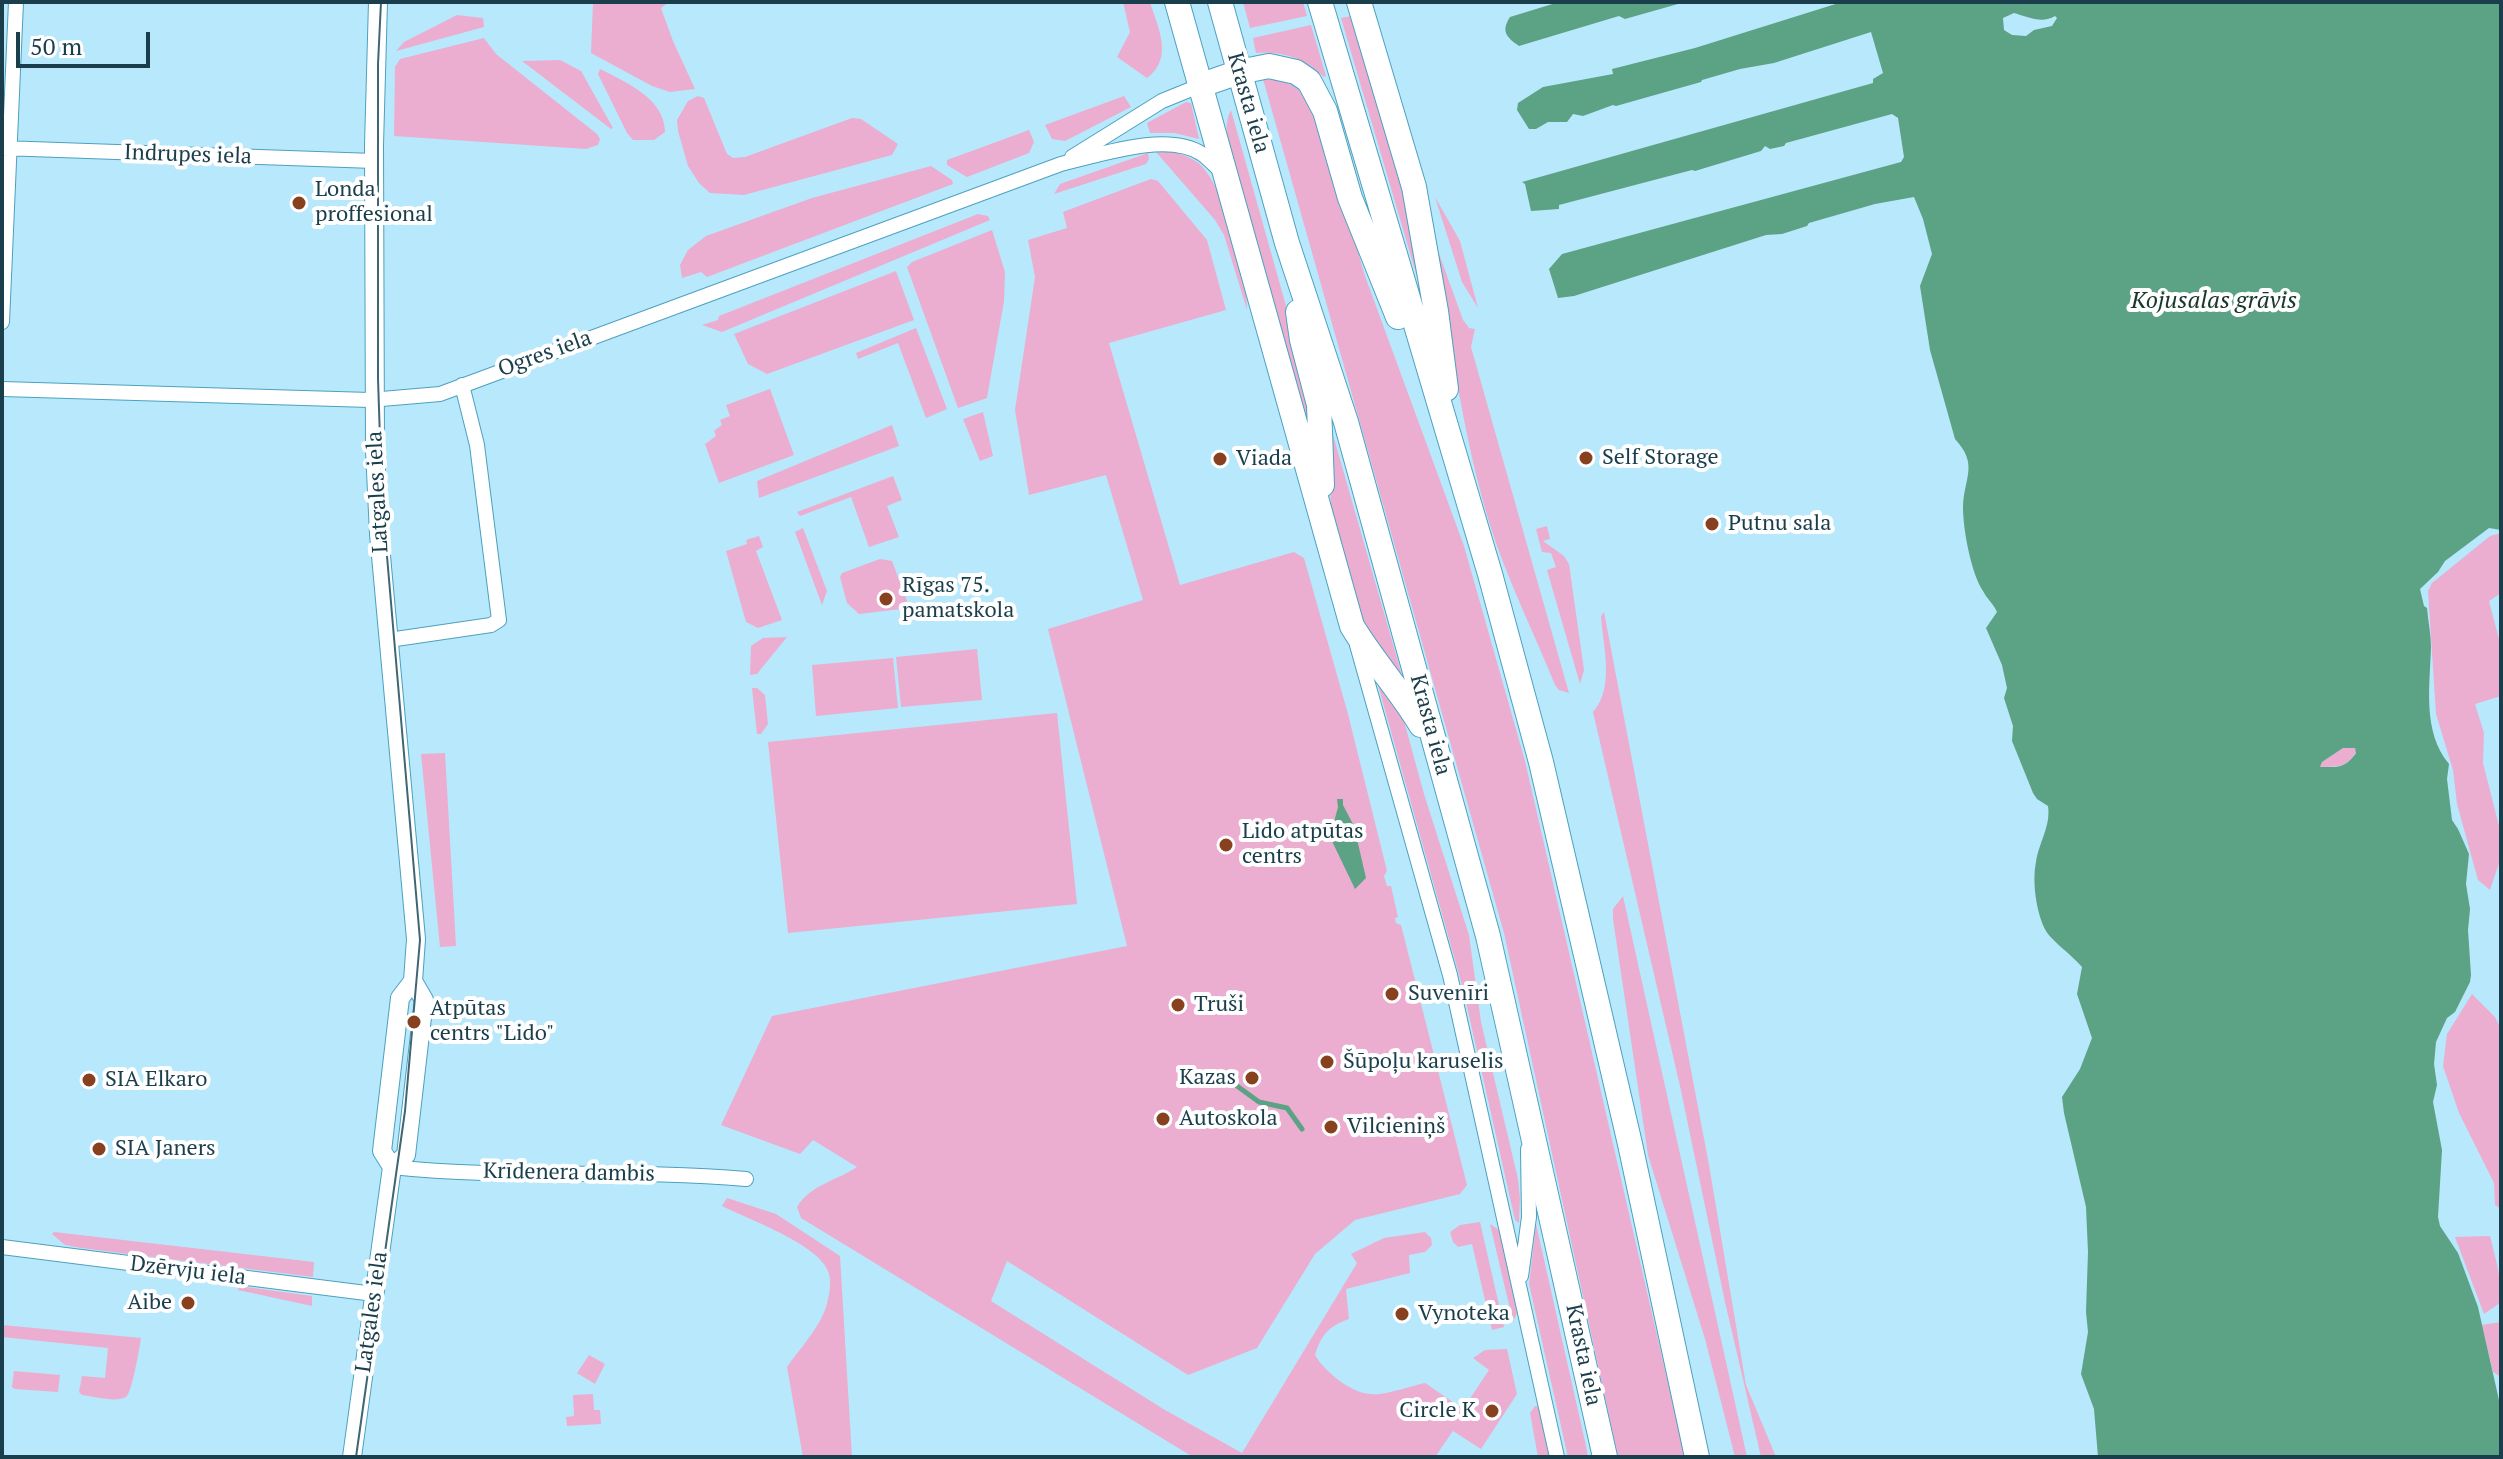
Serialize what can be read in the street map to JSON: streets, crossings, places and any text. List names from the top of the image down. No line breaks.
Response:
{"streets":{"highway":["Krasta iela"],"street":["Indrupes iela","Ogres iela","Latgales iela","Krīdenera dambis","Dzērvju iela"]},"crossings":[["Indrupes iela","Latgales iela"],["Ogres iela","Latgales iela"],["Latgales iela","Krīdenera dambis"],["Latgales iela","Dzērvju iela"]],"water":["Kojusalas grāvis"],"places":["Londa proffesional","Self Storage","Viada","Putnu sala","Rīgas 75. pamatskola","Lido atpūtas centrs","Suvenīri","Truši","Atpūtas centrs \"Lido\"","Šūpoļu karuselis","Kazas","SIA Elkaro","Autoskola","Vilcieniņš","SIA Janers","Aibe","Vynoteka","Circle K"],"scale_bar":"50 m"}
